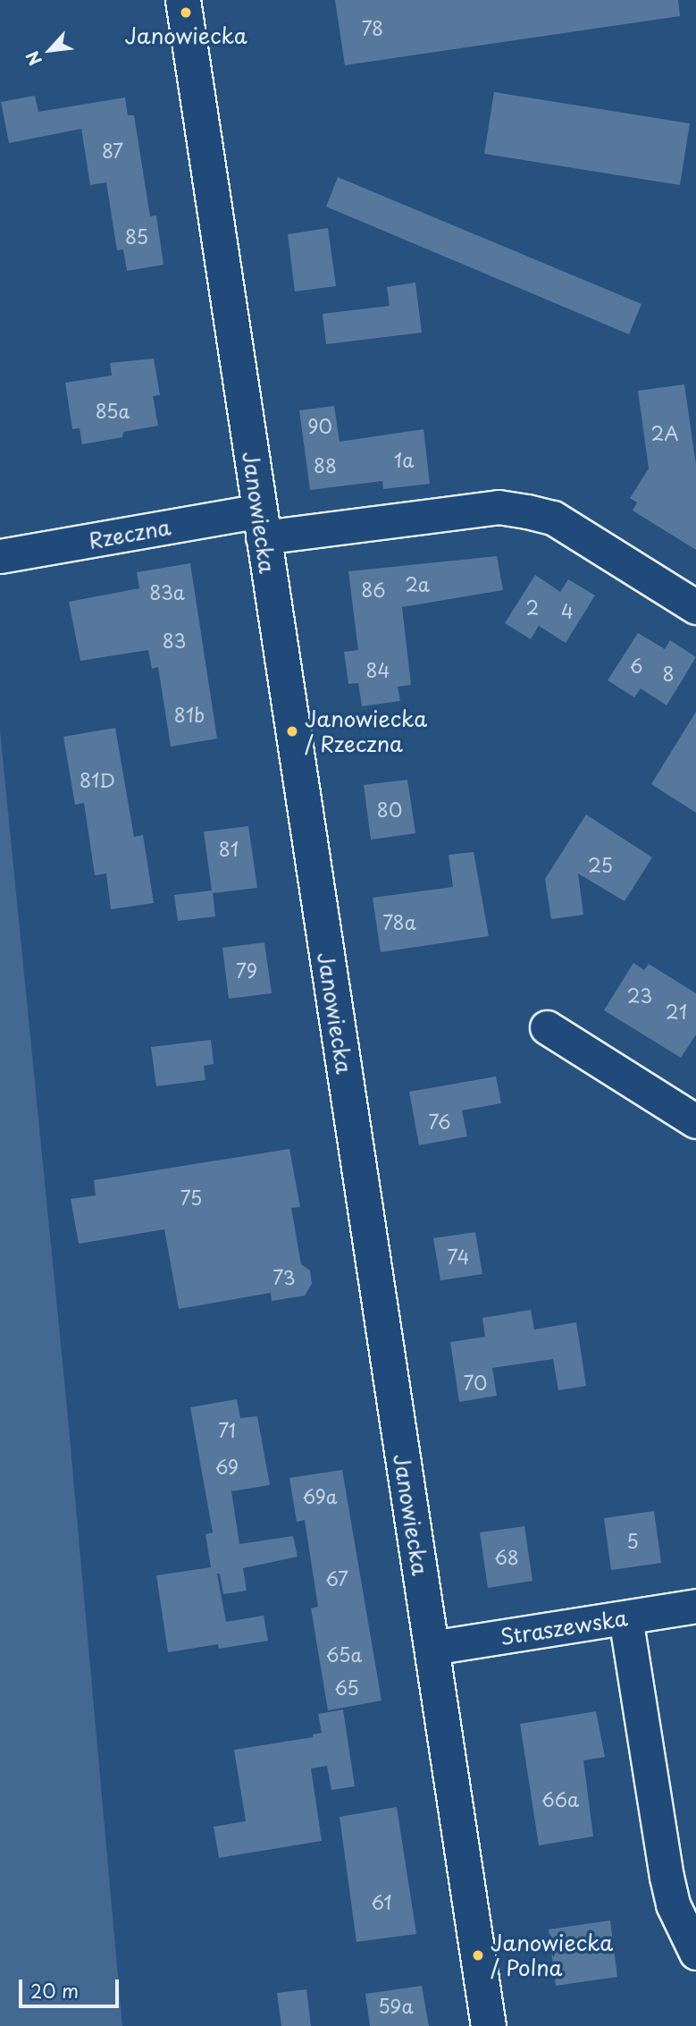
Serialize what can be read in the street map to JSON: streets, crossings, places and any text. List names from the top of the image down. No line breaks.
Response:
{"streets":{"street":["Janowiecka","Rzeczna","Straszewska"]},"crossings":[["Janowiecka","Rzeczna"],["Janowiecka","Straszewska"]],"places":["Janowiecka","Janowiecka / Rzeczna","Janowiecka / Polna"],"house_numbers":["78","87","85","85a","90","2A","1a","88","2a","86","83a","2","4","83","6","84","8","81b","81D","80","81","25","78a","79","23","21","76","75","74","73","70","71","69","69a","5","68","67","65a","65","66a","61","59a"],"scale_bar":"20 m","north":"bottom left"}
